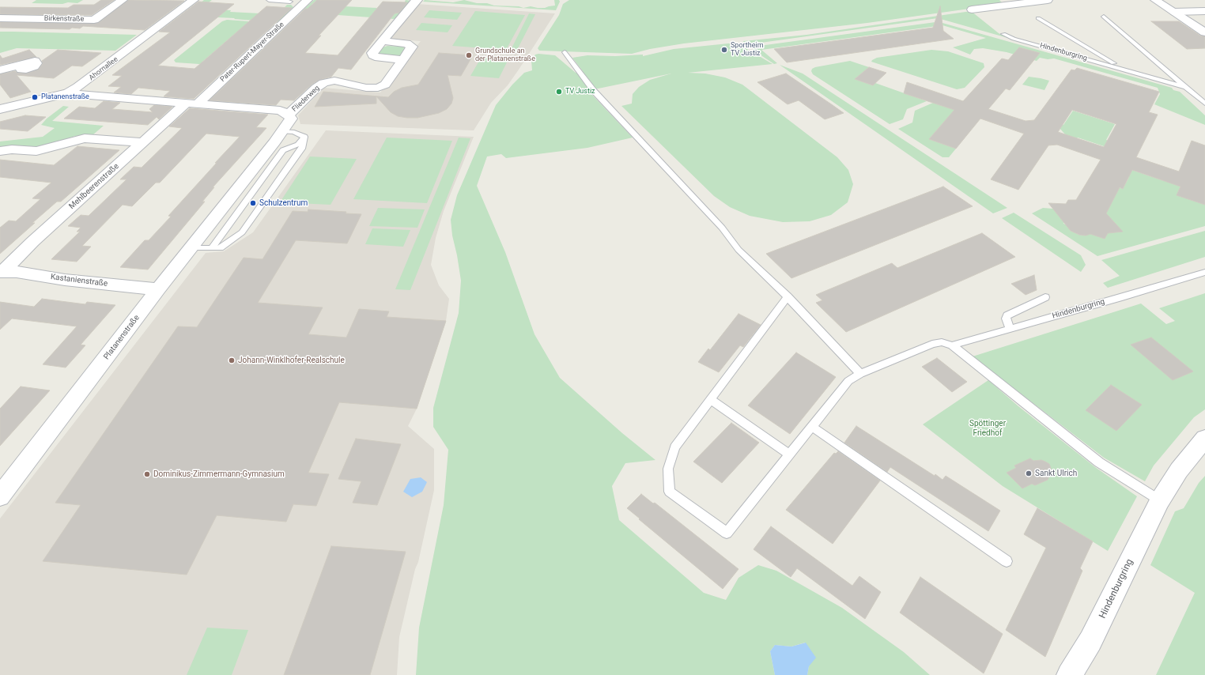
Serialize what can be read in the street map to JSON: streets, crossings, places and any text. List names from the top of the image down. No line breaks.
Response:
{"streets":{"street":["Birkenstraße","Pater-Rupert-Mayer-Straße","Hindenburgring","Ahornallee","Fliederweg","Mehlbeerenstraße","Kastanienstraße","Platanenstraße"]},"crossings":[["Pater-Rupert-Mayer-Straße","Mehlbeerenstraße"],["Fliederweg","Platanenstraße"],["Mehlbeerenstraße","Kastanienstraße"],["Kastanienstraße","Platanenstraße"]],"parks":["Spöttinger Friedhof"],"places":["Sportheim TV Justiz","Grundschule an der Platanenstraße","TV Justiz","Platanenstraße","Schulzentrum","Johann-Winklhofer-Realschule","Sankt Ulrich","Dominikus-Zimmermann-Gymnasium"]}
